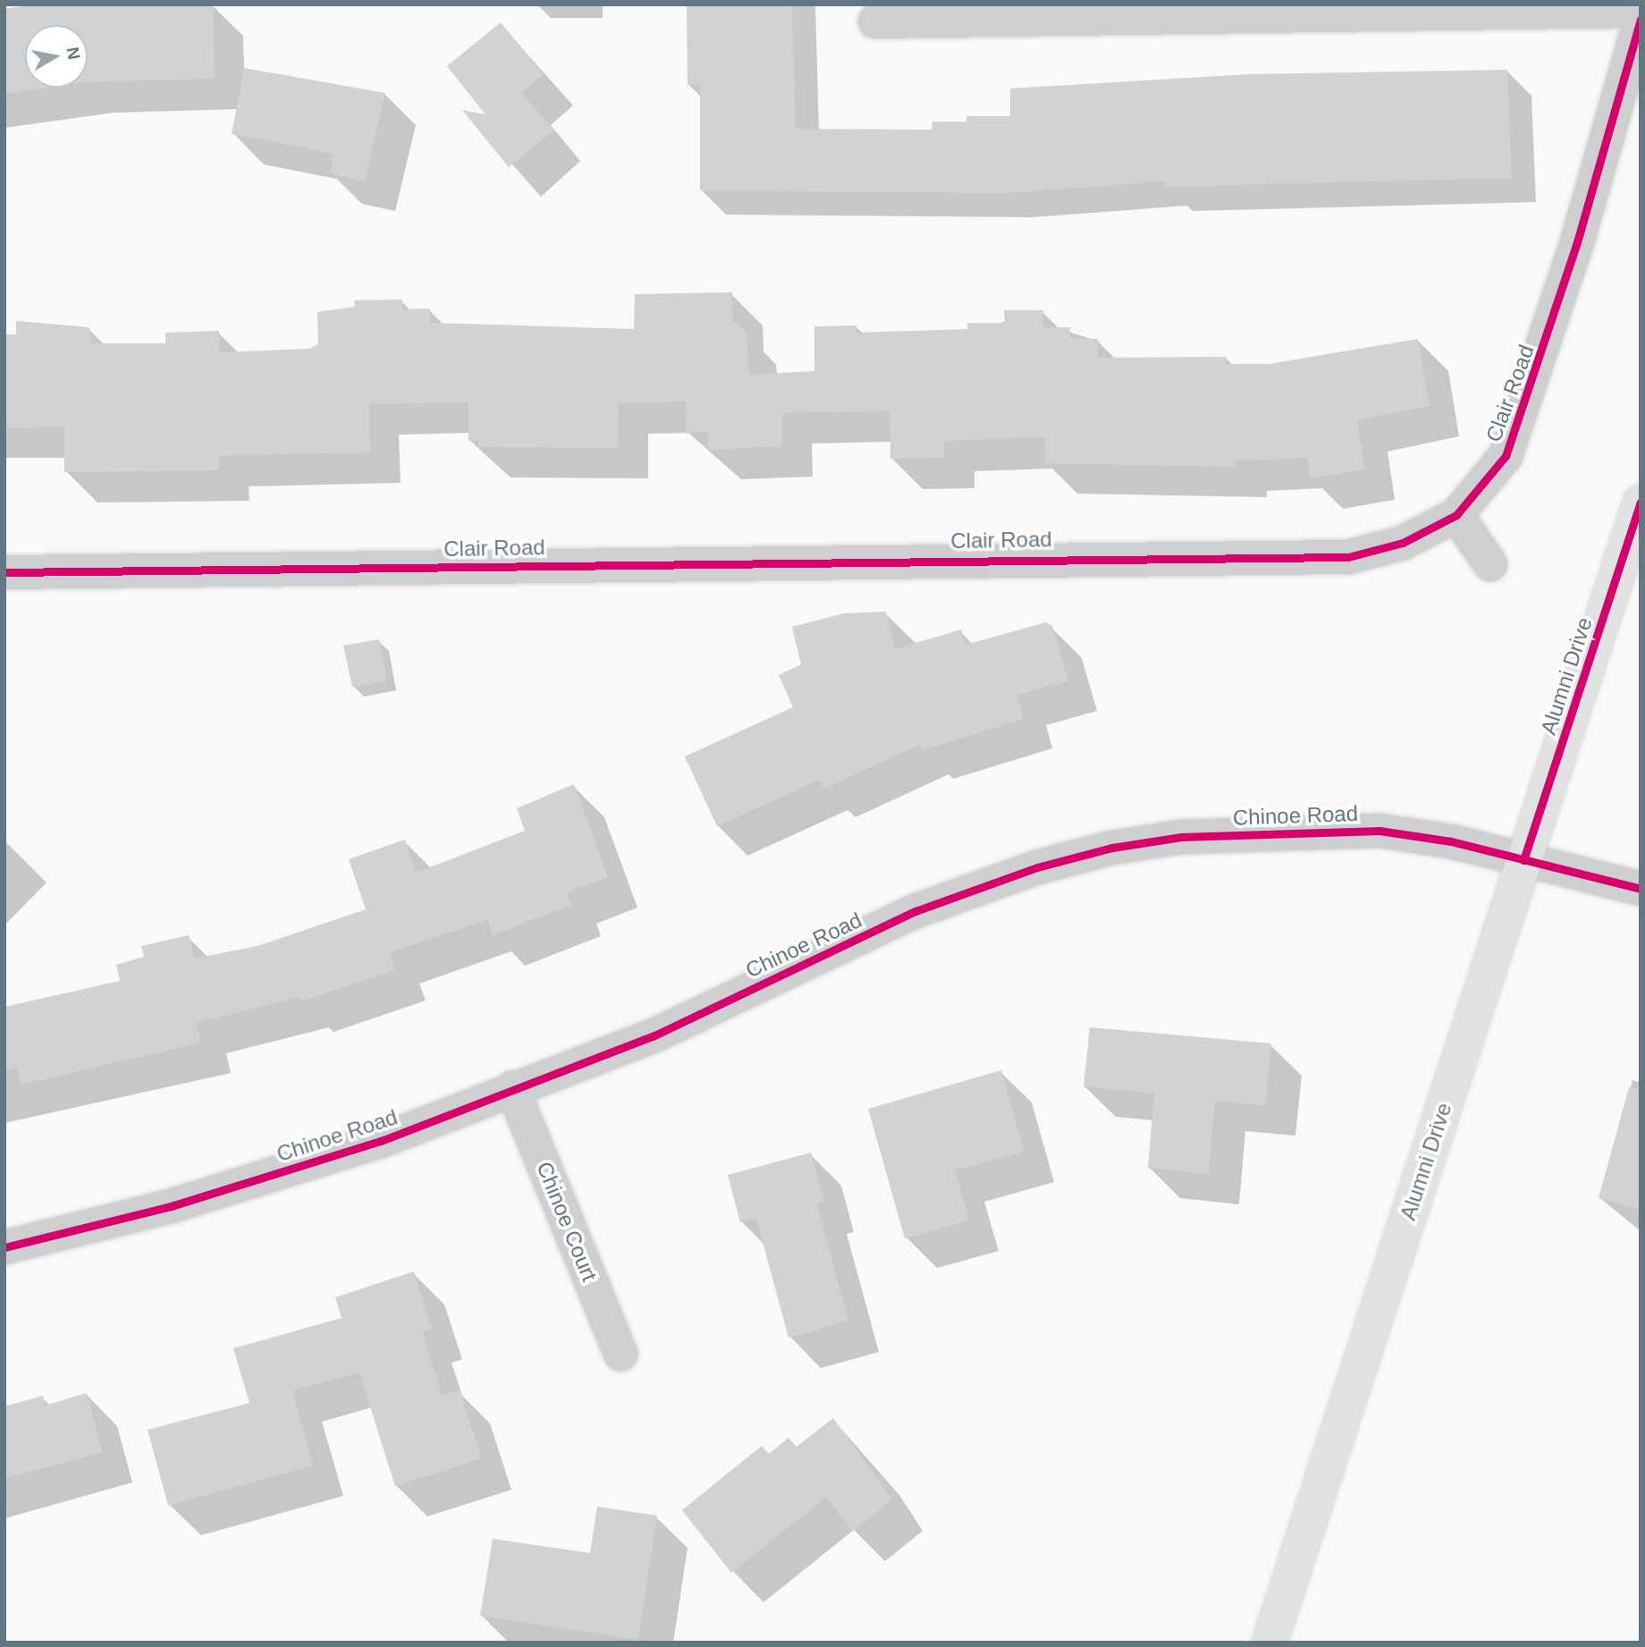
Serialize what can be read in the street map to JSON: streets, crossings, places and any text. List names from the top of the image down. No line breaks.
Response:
{"streets":{"main road":["Alumni Drive"],"street":["Clair Road","Chinoe Road","Chinoe Court"]},"crossings":[["Alumni Drive","Chinoe Road"],["Chinoe Road","Chinoe Court"]],"north":"right"}
